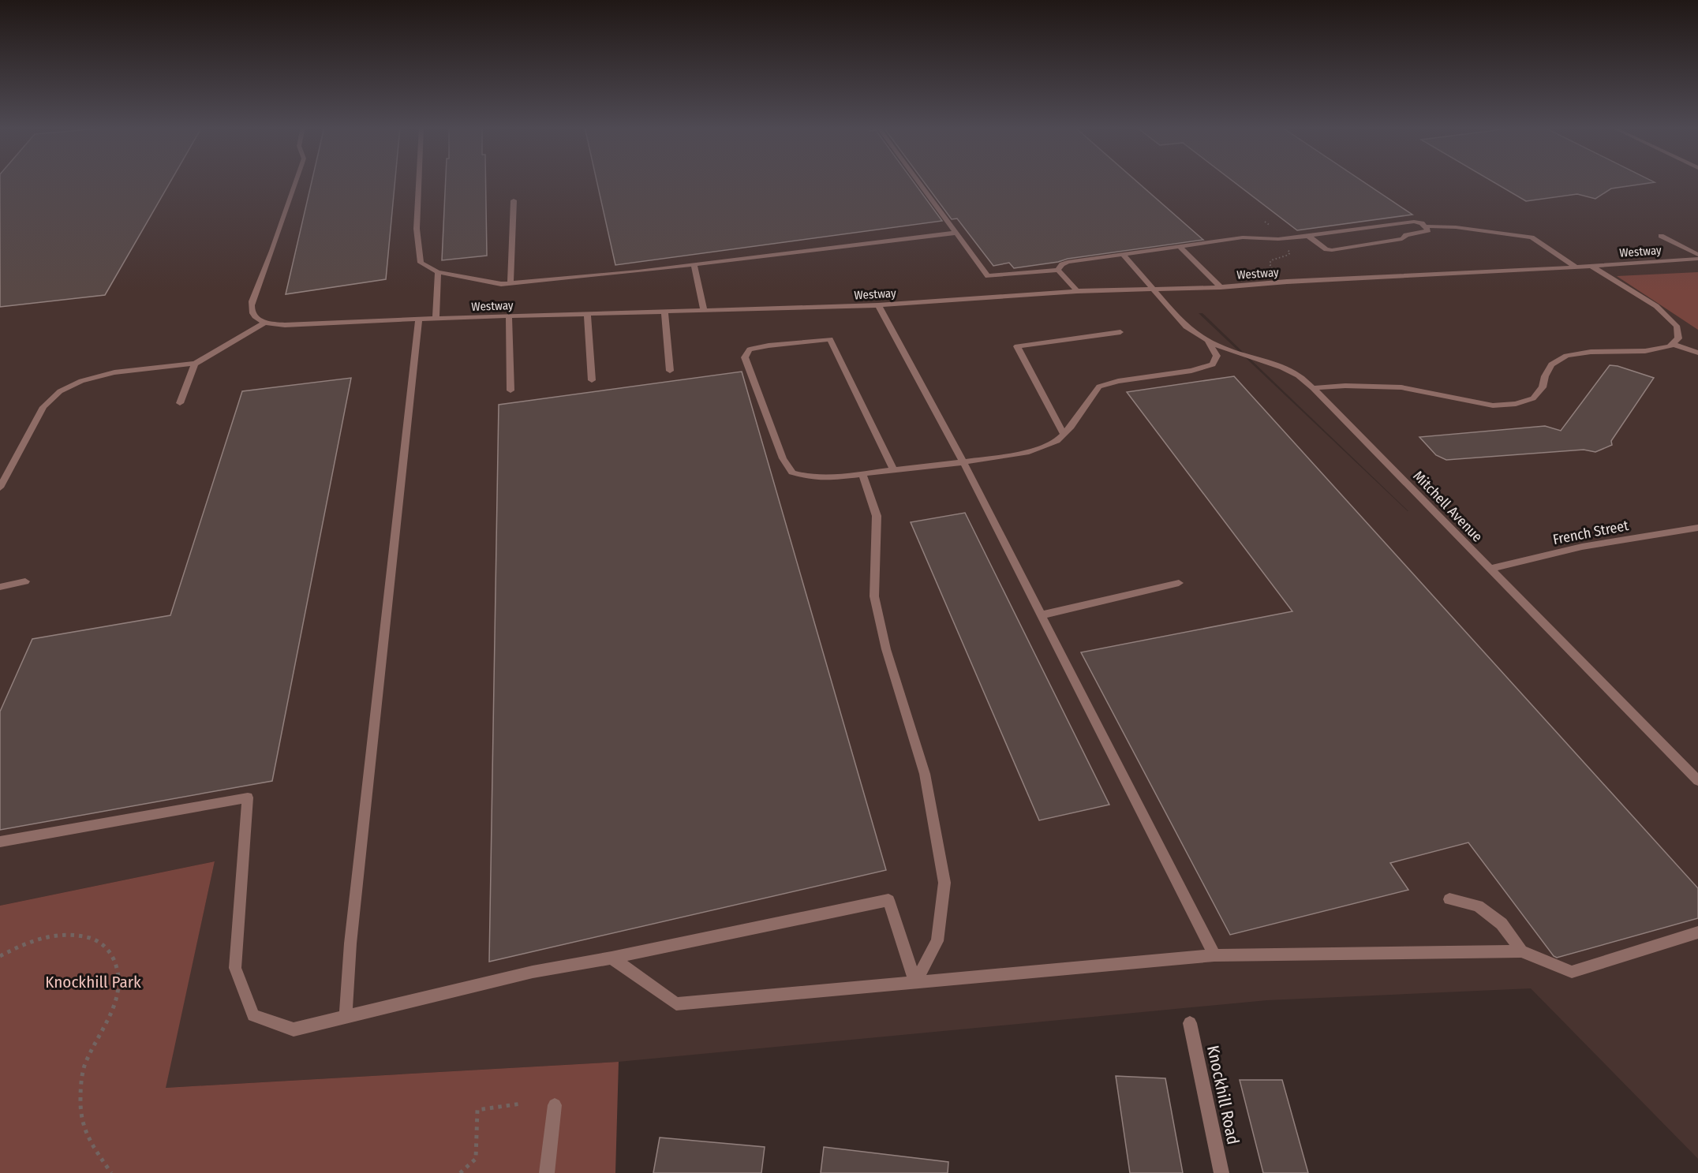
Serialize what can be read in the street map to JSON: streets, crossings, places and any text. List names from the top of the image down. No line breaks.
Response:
{"streets":{"street":["Westway","Mitchell Avenue","French Street","Knockhill Road"]},"crossings":[["Westway","Mitchell Avenue"],["Mitchell Avenue","French Street"]],"parks":["Knockhill Park"]}
